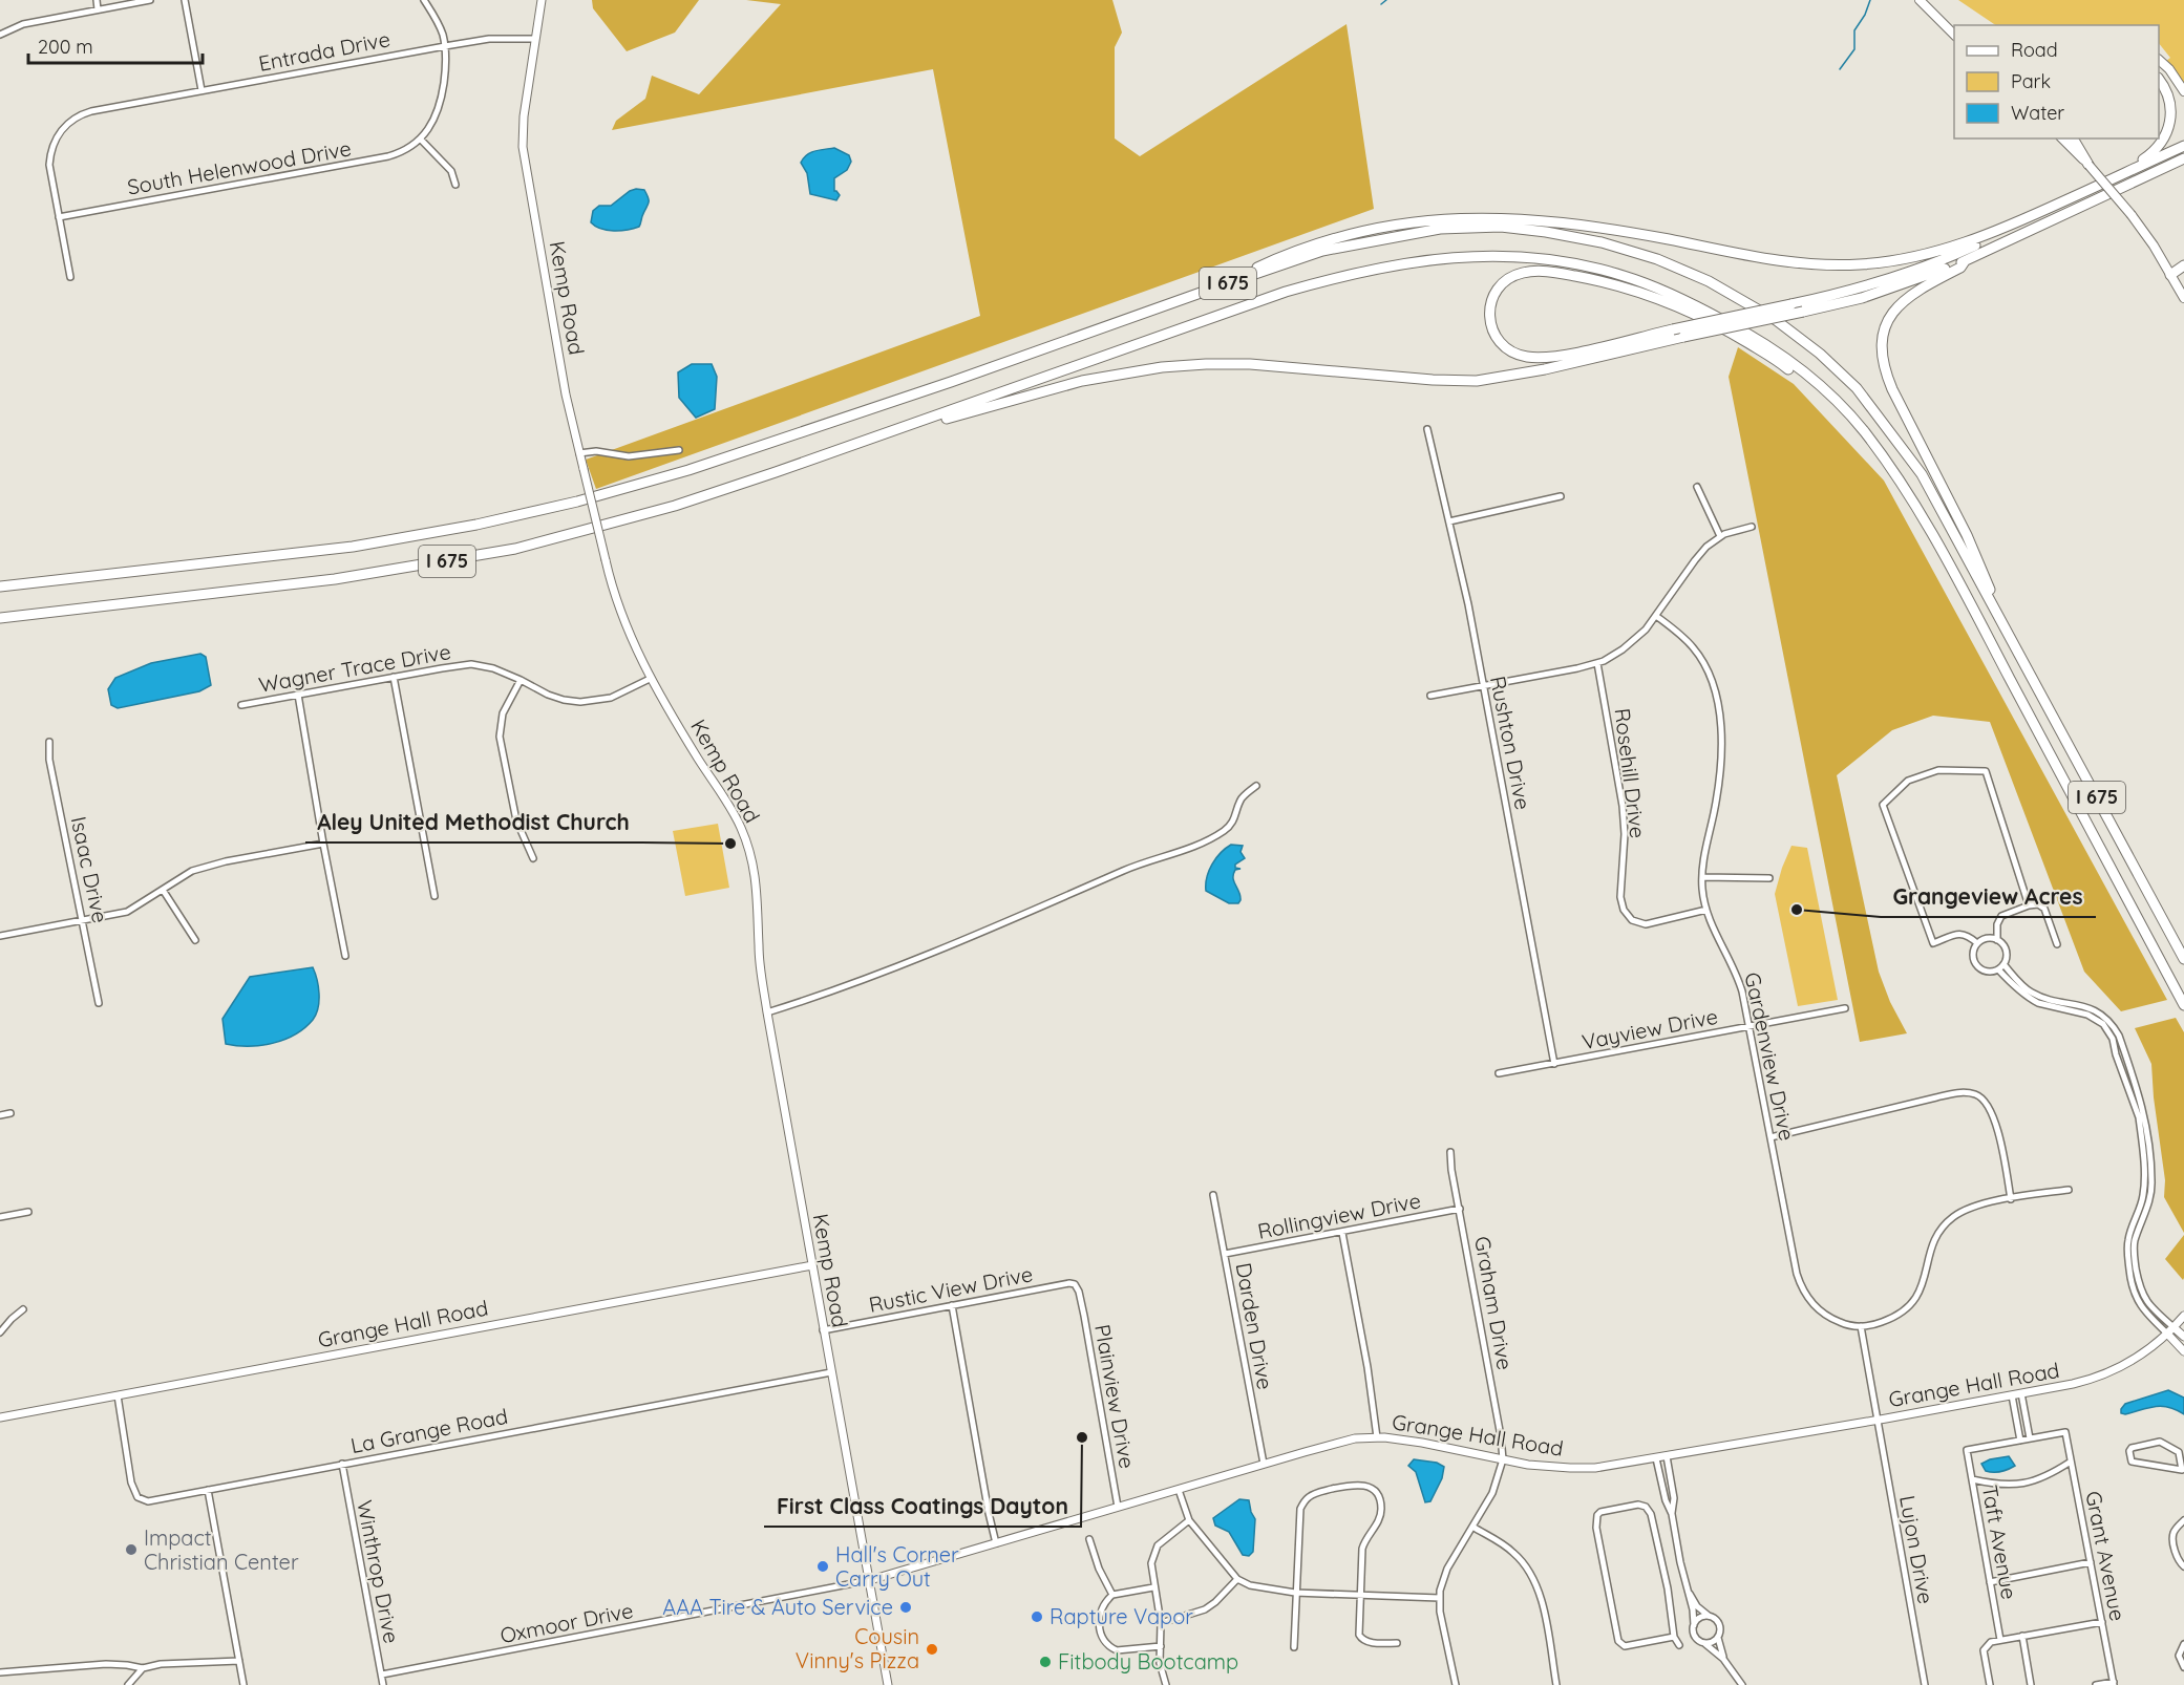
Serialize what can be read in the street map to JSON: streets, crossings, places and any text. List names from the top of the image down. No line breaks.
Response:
{"streets":{"highway":["I 675"],"main road":["Kemp Road","Grange Hall Road"],"street":["Entrada Drive","South Helenwood Drive","Wagner Trace Drive","Rushton Drive","Rosehill Drive","Isaac Drive","Vayview Drive","Gardenview Drive","Rollingview Drive","Rustic View Drive","Graham Drive","Darden Drive","Plainview Drive","La Grange Road","Taft Avenue","Lujon Drive","Grant Avenue","Winthrop Drive","Oxmoor Drive"]},"crossings":[["Entrada Drive","South Helenwood Drive"],["Entrada Drive","Kemp Road"],["Kemp Road","Wagner Trace Drive"],["Kemp Road","Rustic View Drive"],["Kemp Road","Grange Hall Road"],["Kemp Road","La Grange Road"],["Kemp Road","Oxmoor Drive"],["Rushton Drive","Vayview Drive"],["Rosehill Drive","Gardenview Drive"],["Vayview Drive","Gardenview Drive"],["Rollingview Drive","Graham Drive"],["Rollingview Drive","Darden Drive"],["Rustic View Drive","Plainview Drive"],["Graham Drive","Grange Hall Road"],["Grange Hall Road","Darden Drive"],["Grange Hall Road","Plainview Drive"],["Grange Hall Road","La Grange Road"],["Grange Hall Road","Lujon Drive"],["Grange Hall Road","Oxmoor Drive"],["La Grange Road","Winthrop Drive"],["Winthrop Drive","Oxmoor Drive"]],"places":["Aley United Methodist Church","Grangeview Acres","First Class Coatings Dayton","Impact Christian Center","Hall's Corner Carry Out","AAA Tire & Auto Service","Rapture Vapor","Cousin Vinny's Pizza","Fitbody Bootcamp"],"legend":["Road","Park","Water"],"scale_bar":"200 m"}
